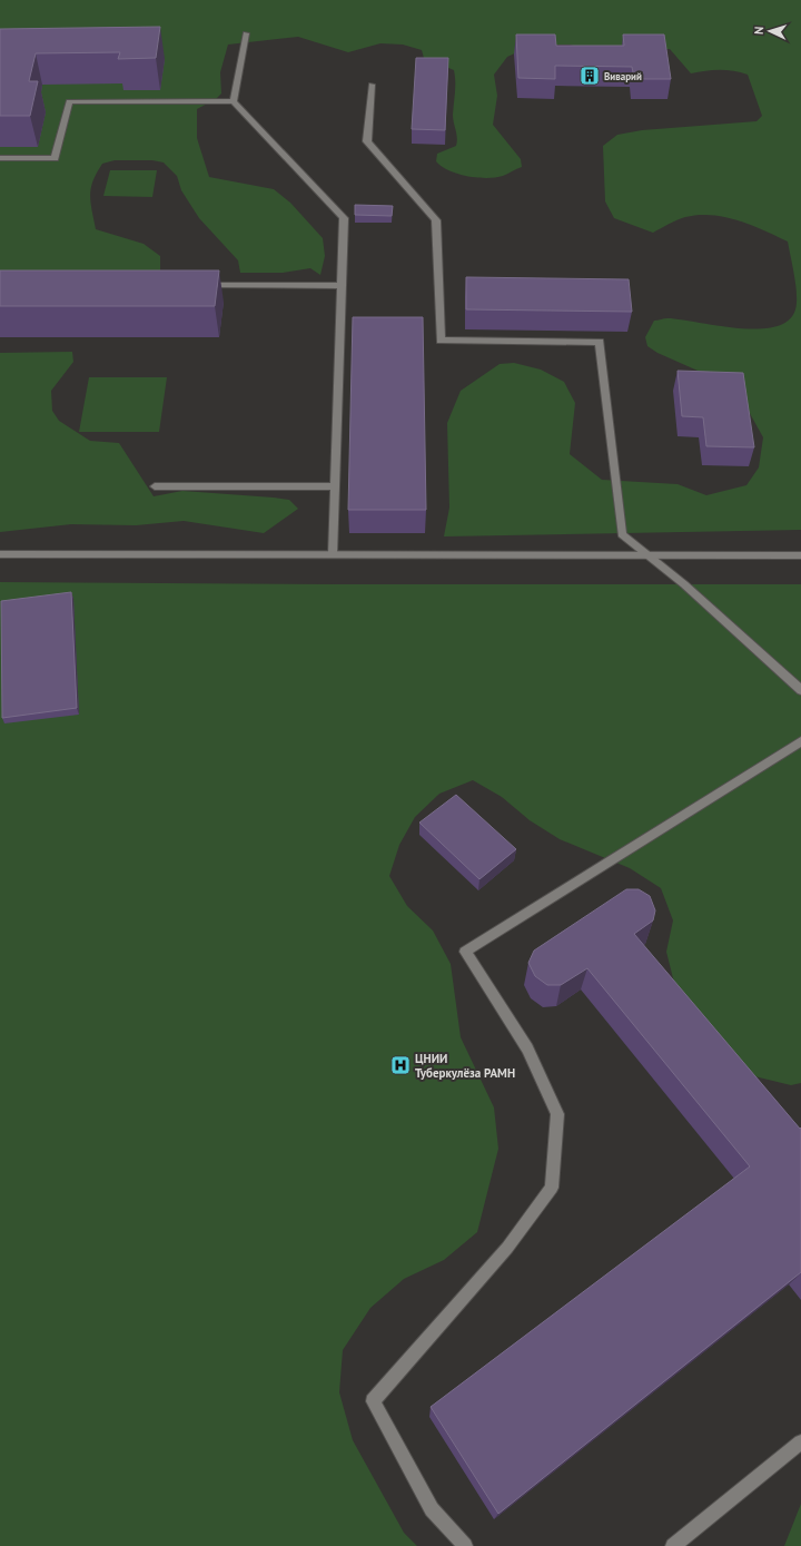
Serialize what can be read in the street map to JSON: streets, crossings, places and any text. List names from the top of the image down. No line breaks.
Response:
{"places":{"building":["Виварий"],"hospital":["ЦНИИ Туберкулёза РАМН"]},"north":"left"}
